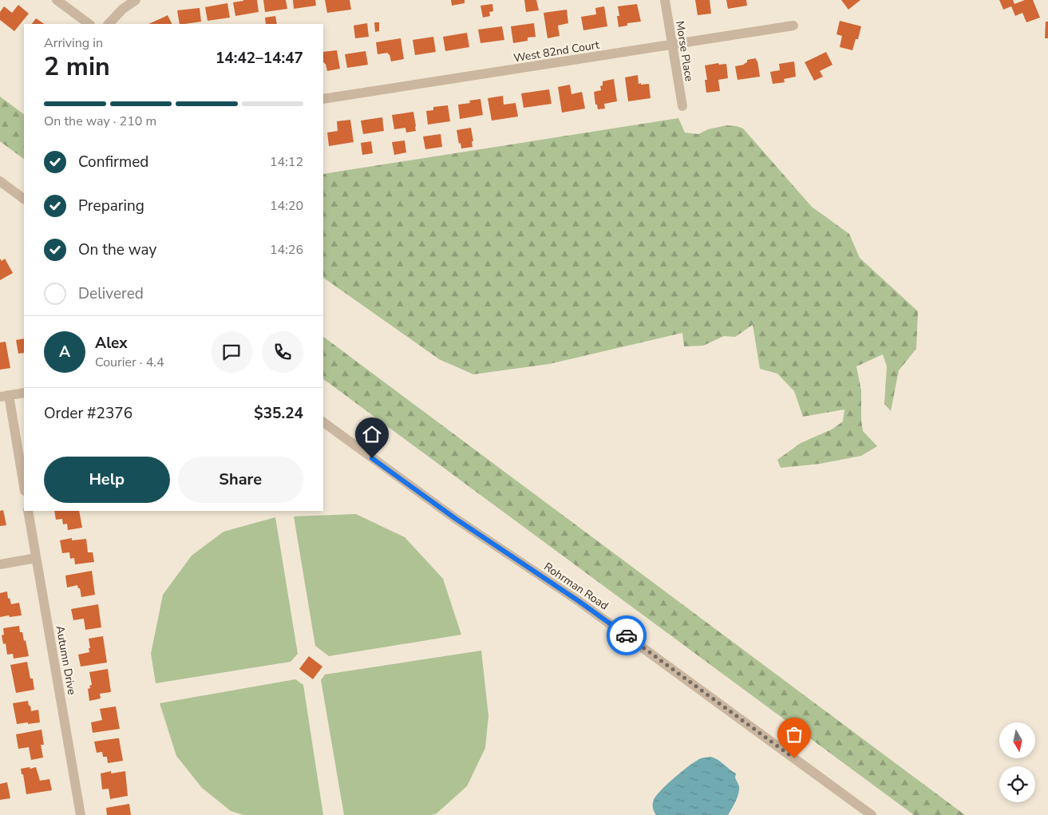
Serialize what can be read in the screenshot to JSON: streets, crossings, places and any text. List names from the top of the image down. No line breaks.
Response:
{"streets":{"street":["West 82nd Court","Morse Place","Rohrman Road","Autumn Drive"]},"crossings":[["West 82nd Court","Morse Place"]],"north":"bottom","page":{"heading":["2 min","Arriving in","14:42–14:47"],"panel":["Alex","Courier · 4.4","Order #2376","$35.24"],"bar":"On the way · 210 m","list":[["Confirmed","14:12"],["Preparing","14:20"],["On the way","14:26"],"Delivered"],"round":"A","buttons":["Help","Share"]}}
